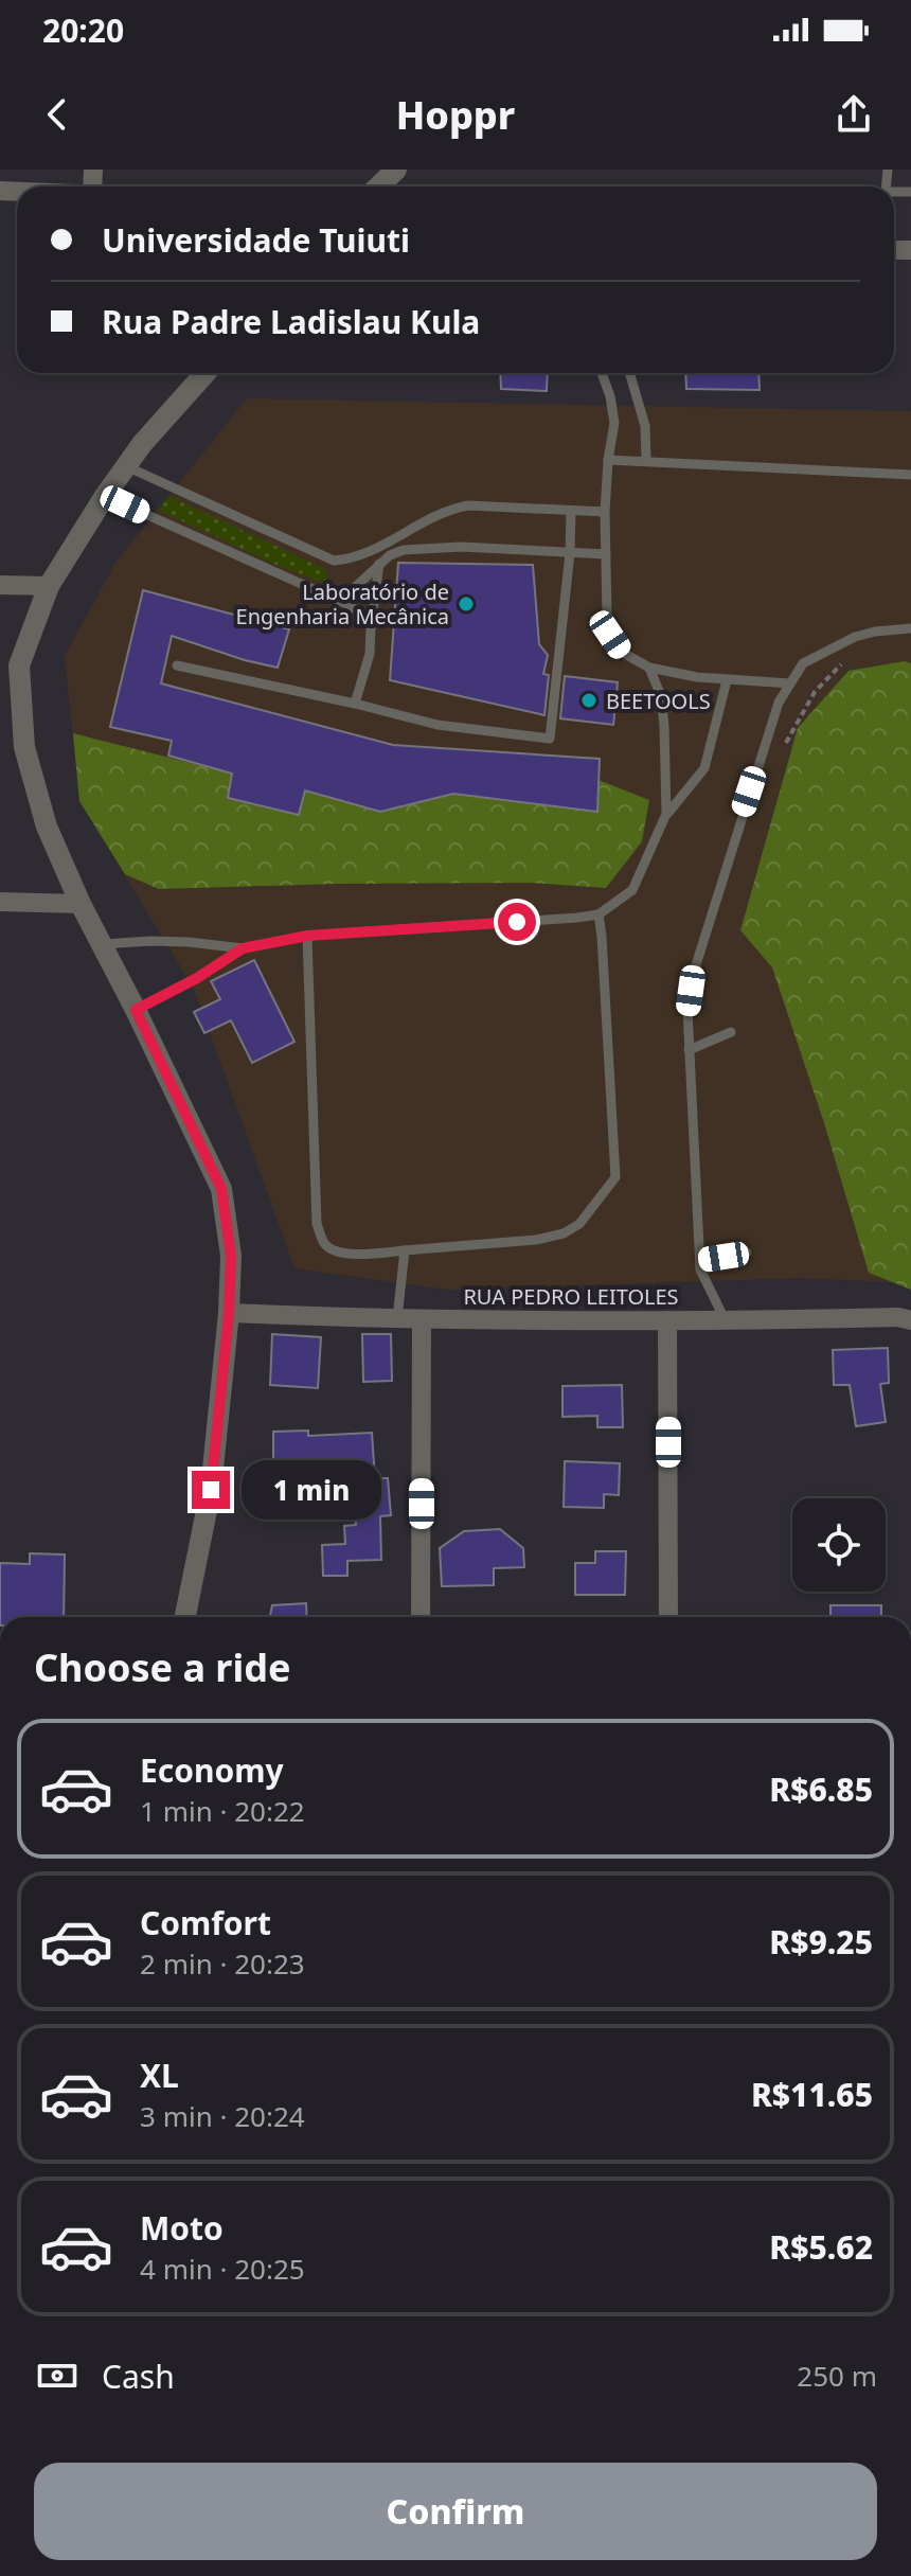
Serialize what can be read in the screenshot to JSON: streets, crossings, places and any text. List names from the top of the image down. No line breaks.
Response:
{"streets":{"street":["RUA PEDRO LEITOLES"]},"places":["Laboratório de Engenharia Mecânica","BEETOOLS"],"page":{"status":"20:20","header":"Hoppr","banner":["Universidade Tuiuti","Rua Padre Ladislau Kula"],"bubble":"1 min","heading":"Choose a ride","list":[{"name":"Economy","note":"1 min · 20:22","value":"R$6.85"},{"name":"Comfort","note":"2 min · 20:23","value":"R$9.25"},{"name":"XL","note":"3 min · 20:24","value":"R$11.65"},{"name":"Moto","note":"4 min · 20:25","value":"R$5.62"}],"pay":["Cash","250 m"],"buttons":"Confirm"}}
